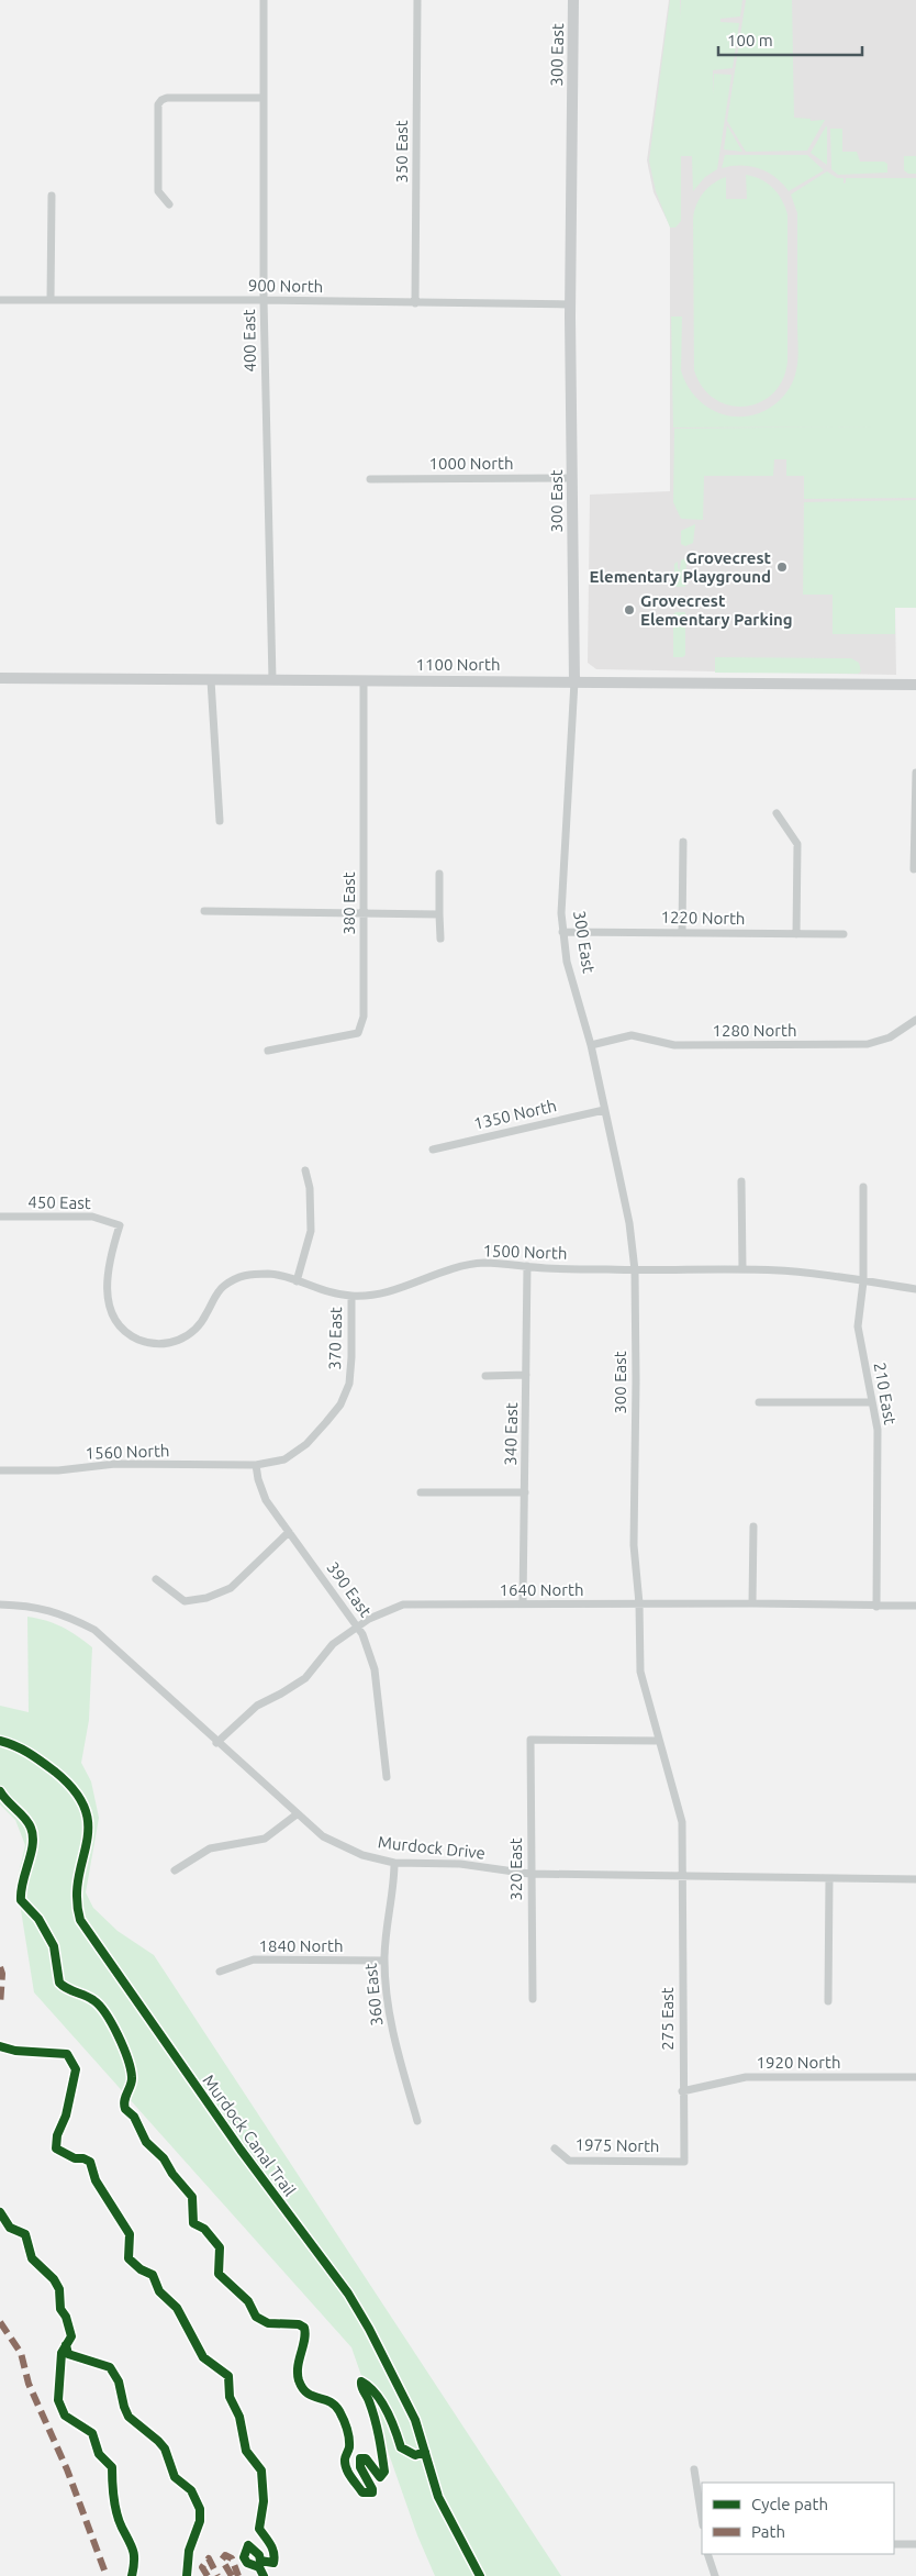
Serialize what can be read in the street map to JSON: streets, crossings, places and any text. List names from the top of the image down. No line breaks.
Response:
{"streets":{"street":["300 East","350 East","900 North","400 East","1000 North","1100 North","380 East","1220 North","1280 North","1350 North","450 East","1500 North","370 East","210 East","340 East","1560 North","390 East","1640 North","Murdock Drive","320 East","1840 North","360 East","275 East","1920 North","1975 North"],"cycle path":["Murdock Canal Trail"]},"crossings":[["300 East","900 North"],["300 East","1000 North"],["300 East","1100 North"],["300 East","1220 North"],["300 East","1280 North"],["300 East","1350 North"],["300 East","1500 North"],["300 East","1640 North"],["300 East","Murdock Drive"],["300 East","320 East"],["300 East","275 East"],["350 East","900 North"],["900 North","400 East"],["400 East","1100 North"],["1100 North","380 East"],["450 East","1500 North"],["1500 North","370 East"],["1500 North","210 East"],["1500 North","340 East"],["370 East","1560 North"],["370 East","390 East"],["210 East","1640 North"],["340 East","1640 North"],["1560 North","390 East"],["390 East","1640 North"],["1640 North","Murdock Drive"],["Murdock Drive","320 East"],["Murdock Drive","360 East"],["Murdock Drive","275 East"],["1840 North","360 East"],["275 East","1920 North"],["275 East","1975 North"]],"places":["Grovecrest Elementary Playground","Grovecrest Elementary Parking"],"legend":["Cycle path","Path"],"scale_bar":"100 m"}
